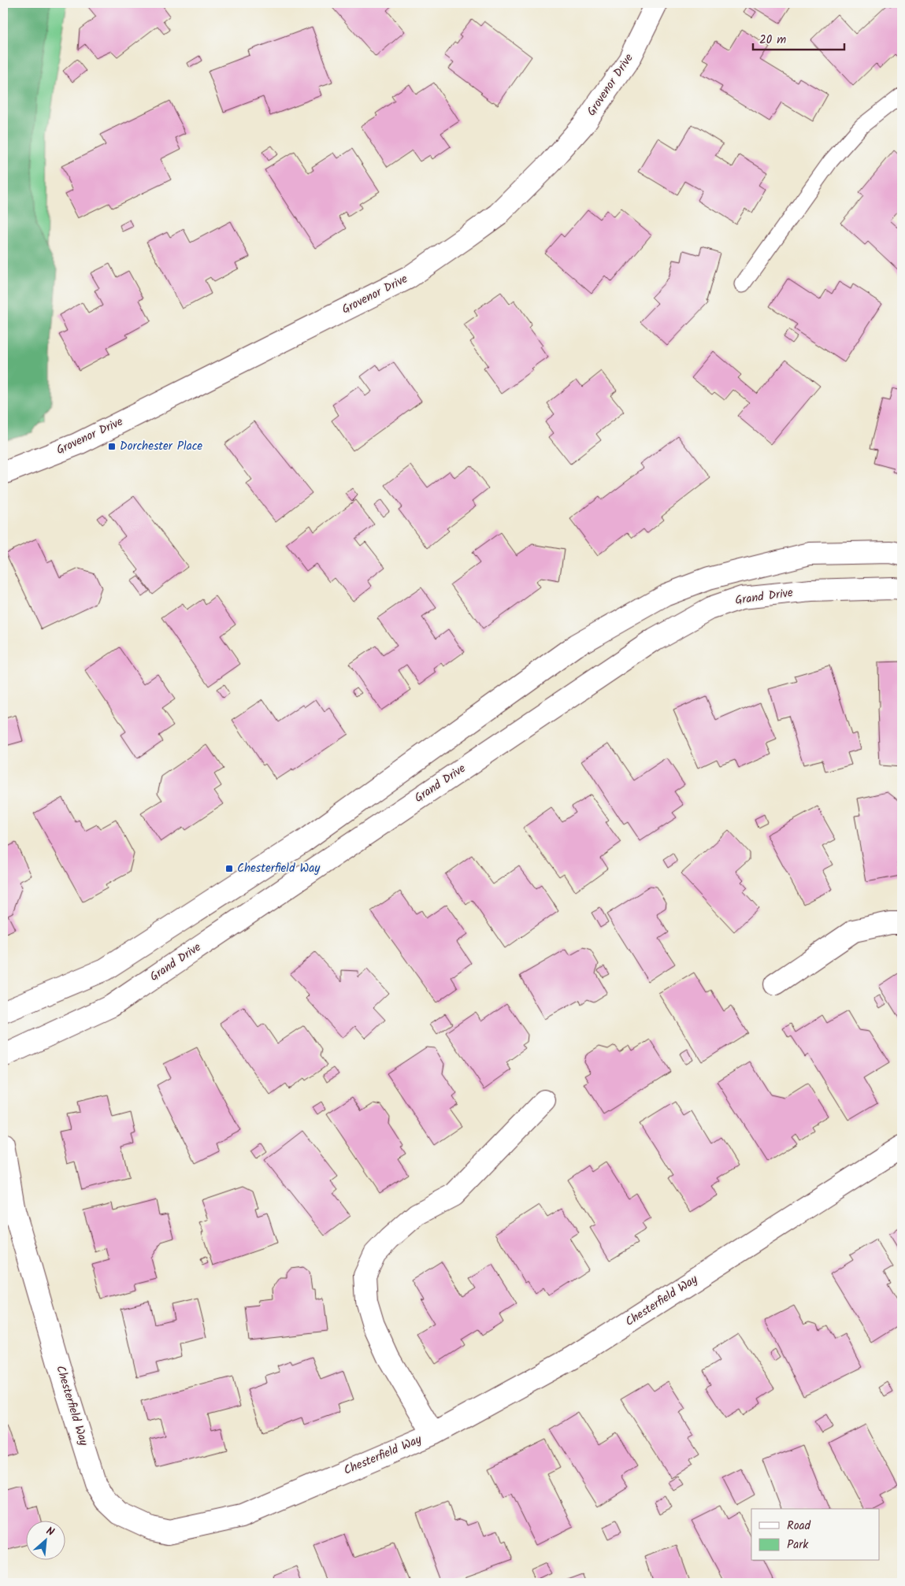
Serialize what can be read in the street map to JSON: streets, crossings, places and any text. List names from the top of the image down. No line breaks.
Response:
{"streets":{"street":["Grovenor Drive","Grand Drive","Chesterfield Way"]},"places":{"transit":["Dorchester Place","Chesterfield Way"]},"legend":["Road","Park"],"scale_bar":"20 m","north":"top right"}
